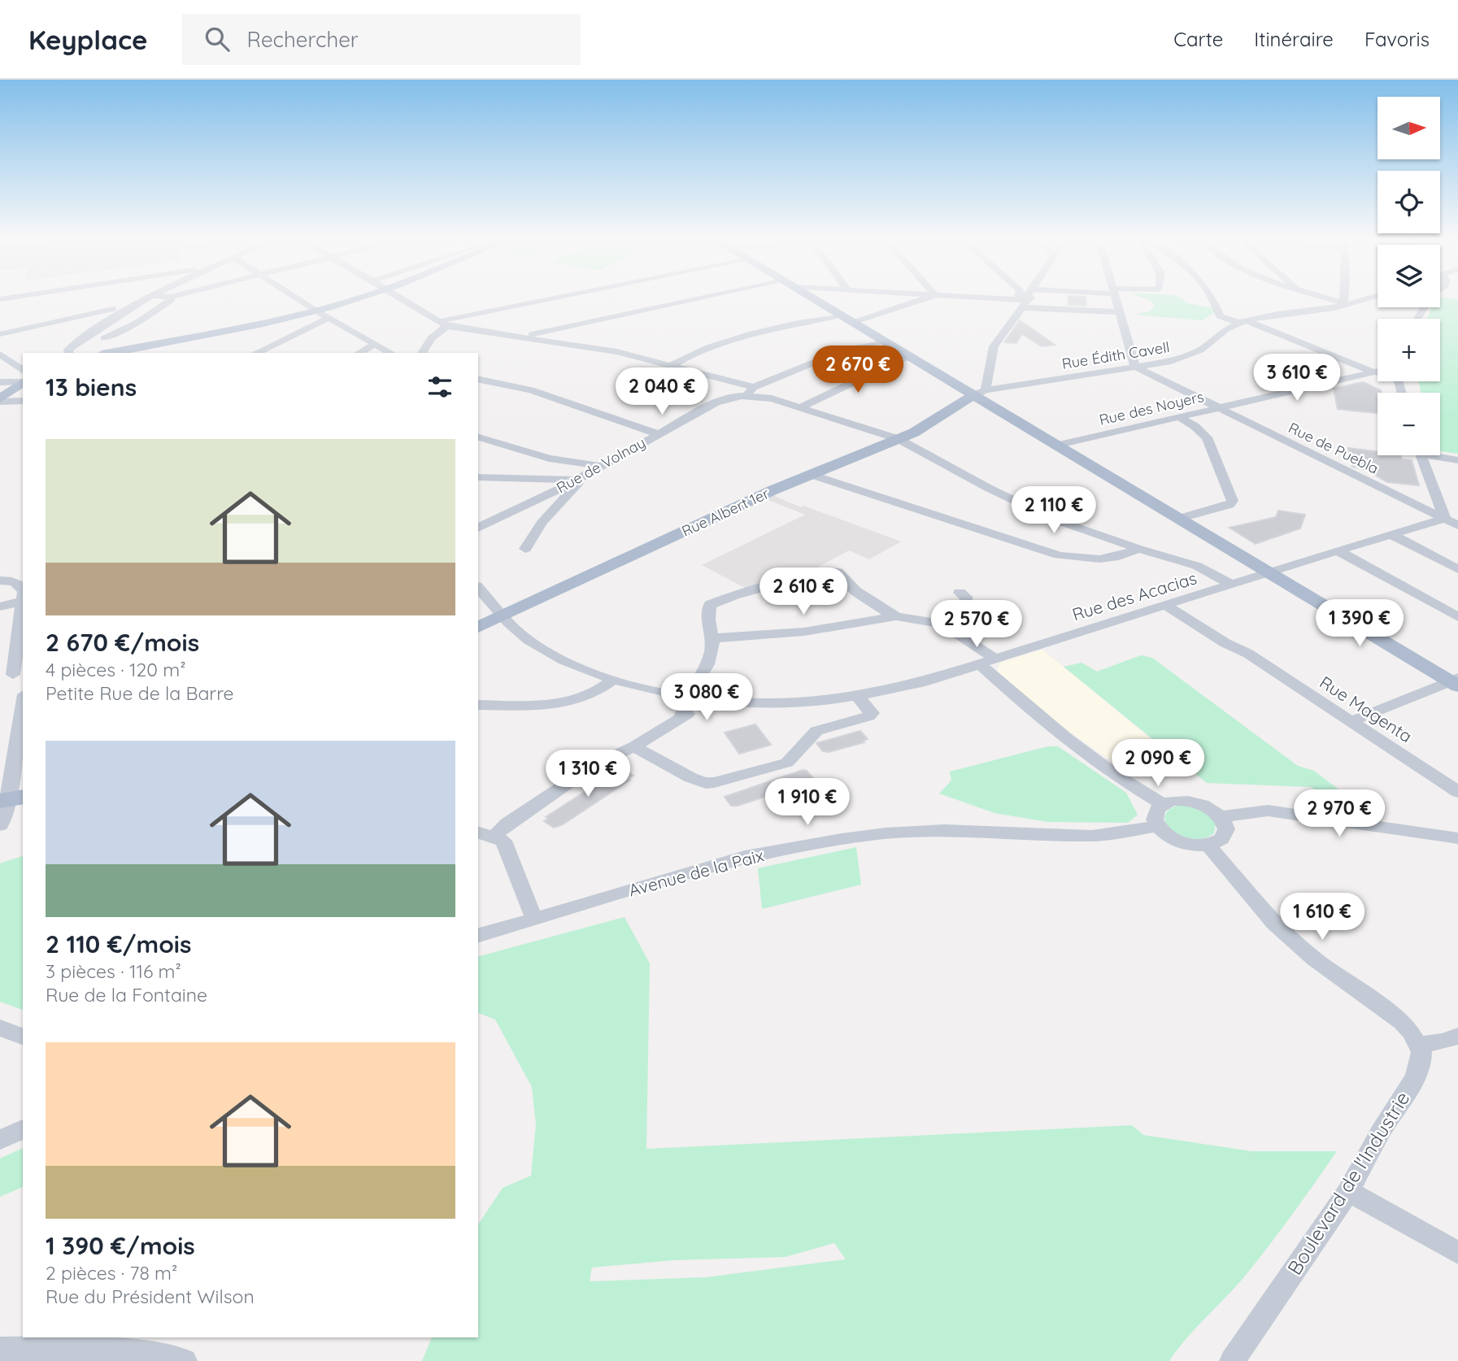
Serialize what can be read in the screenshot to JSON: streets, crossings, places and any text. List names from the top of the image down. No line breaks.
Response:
{"streets":{"main road":["Rue Albert 1er"],"street":["Rue Édith Cavell","Rue des Noyers","Rue de Puebla","Rue de Volnay","Rue des Acacias","Rue Magenta","Avenue de la Paix","Boulevard de l'Industrie"]},"crossings":[["Rue Édith Cavell","Rue de Puebla"],["Rue Édith Cavell","Rue Albert 1er"],["Rue des Noyers","Rue de Puebla"],["Rue de Puebla","Rue des Acacias"],["Rue Albert 1er","Rue des Acacias"],["Rue des Acacias","Rue Magenta"]],"north":"right","page":{"header":"Keyplace","search":"Rechercher","nav":["Carte","Itinéraire","Favoris"],"map_buttons":["+","−"],"price":["2 670 €","3 610 €","2 040 €","2 110 €","2 610 €","1 390 €","2 570 €","3 080 €","2 090 €","1 310 €","1 910 €","2 970 €","1 610 €"],"heading":"13 biens","list":[{"name":"2 670 €/mois","note":"4 pièces · 120 m² · Petite Rue de la Barre"},{"name":"2 110 €/mois","note":"3 pièces · 116 m² · Rue de la Fontaine"},{"name":"1 390 €/mois","note":"2 pièces · 78 m² · Rue du Président Wilson"}]}}
